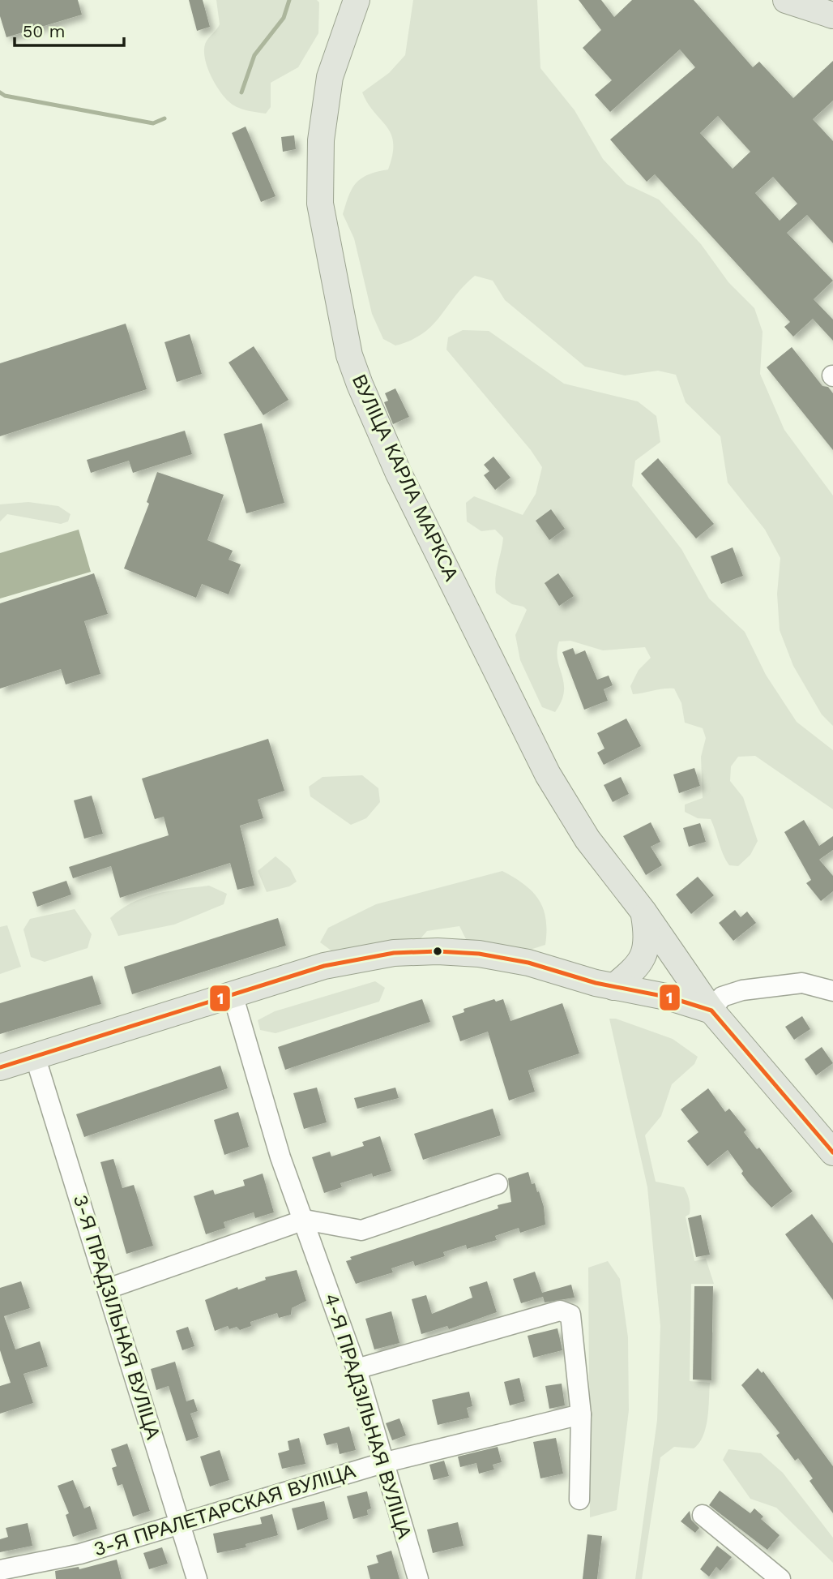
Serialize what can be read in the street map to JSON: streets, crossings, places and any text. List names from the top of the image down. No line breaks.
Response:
{"streets":{"main road":["ВУЛІЦА КАРЛА МАРКСА"],"street":["3-Я ПРАДЗІЛЬНАЯ ВУЛІЦА","4-Я ПРАДЗІЛЬНАЯ ВУЛІЦА","3-Я ПРАЛЕТАРСКАЯ ВУЛІЦА"]},"crossings":[["3-Я ПРАДЗІЛЬНАЯ ВУЛІЦА","3-Я ПРАЛЕТАРСКАЯ ВУЛІЦА"],["4-Я ПРАДЗІЛЬНАЯ ВУЛІЦА","3-Я ПРАЛЕТАРСКАЯ ВУЛІЦА"]],"lines":["transit line 1"],"scale_bar":"50 m"}
